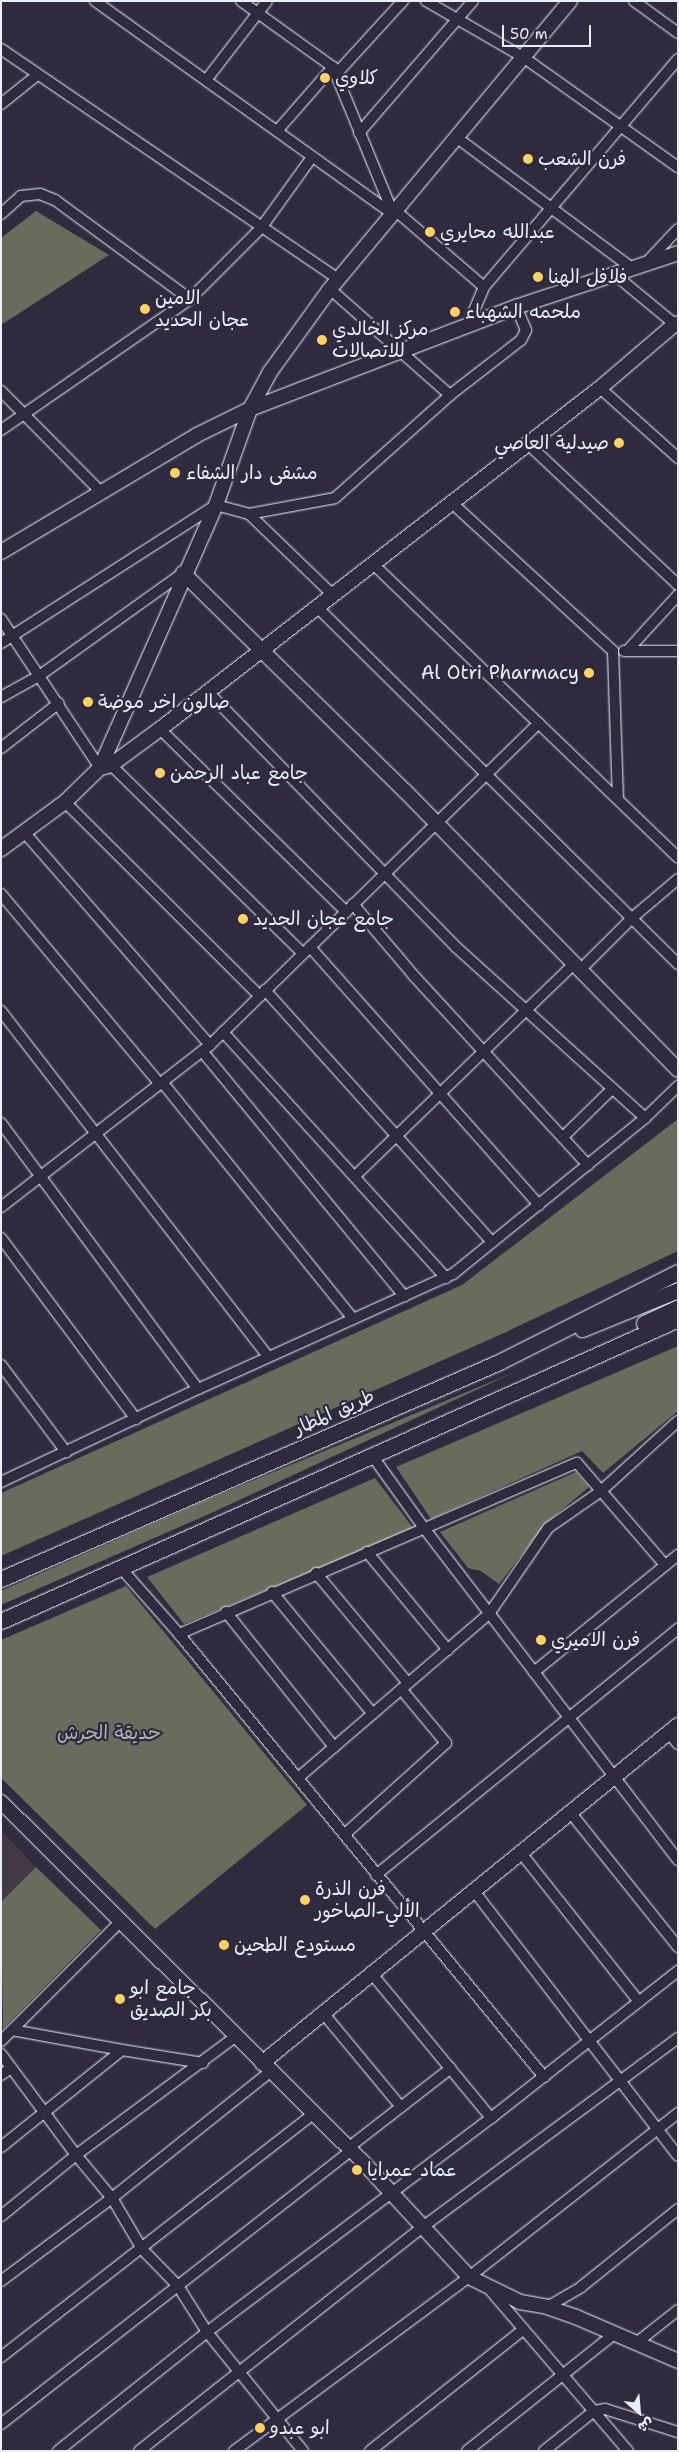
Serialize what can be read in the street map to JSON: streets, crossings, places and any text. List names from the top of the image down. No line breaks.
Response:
{"streets":{"main road":["طريق المطار"]},"parks":["حديقة الحرش"],"places":["كلاوي","فرن الشعب","عبدالله محايري","فلافل الهنا","الامين عجان الحديد","ملحمه الشهباء","مركز الخالدي للاتصالات","صيدلية العاصي","مشفى دار الشفاء","Al Otri Pharmacy","صالون اخر موضة","جامع عباد الرحمن","جامع عجان الحديد","فرن الاميري","فرن الذرة الألي-الصاخور","مستودع الطحين","جامع ابو بكر الصديق","عماد عمرايا","ابو عبدو"],"scale_bar":"50 m","north":"bottom right"}
